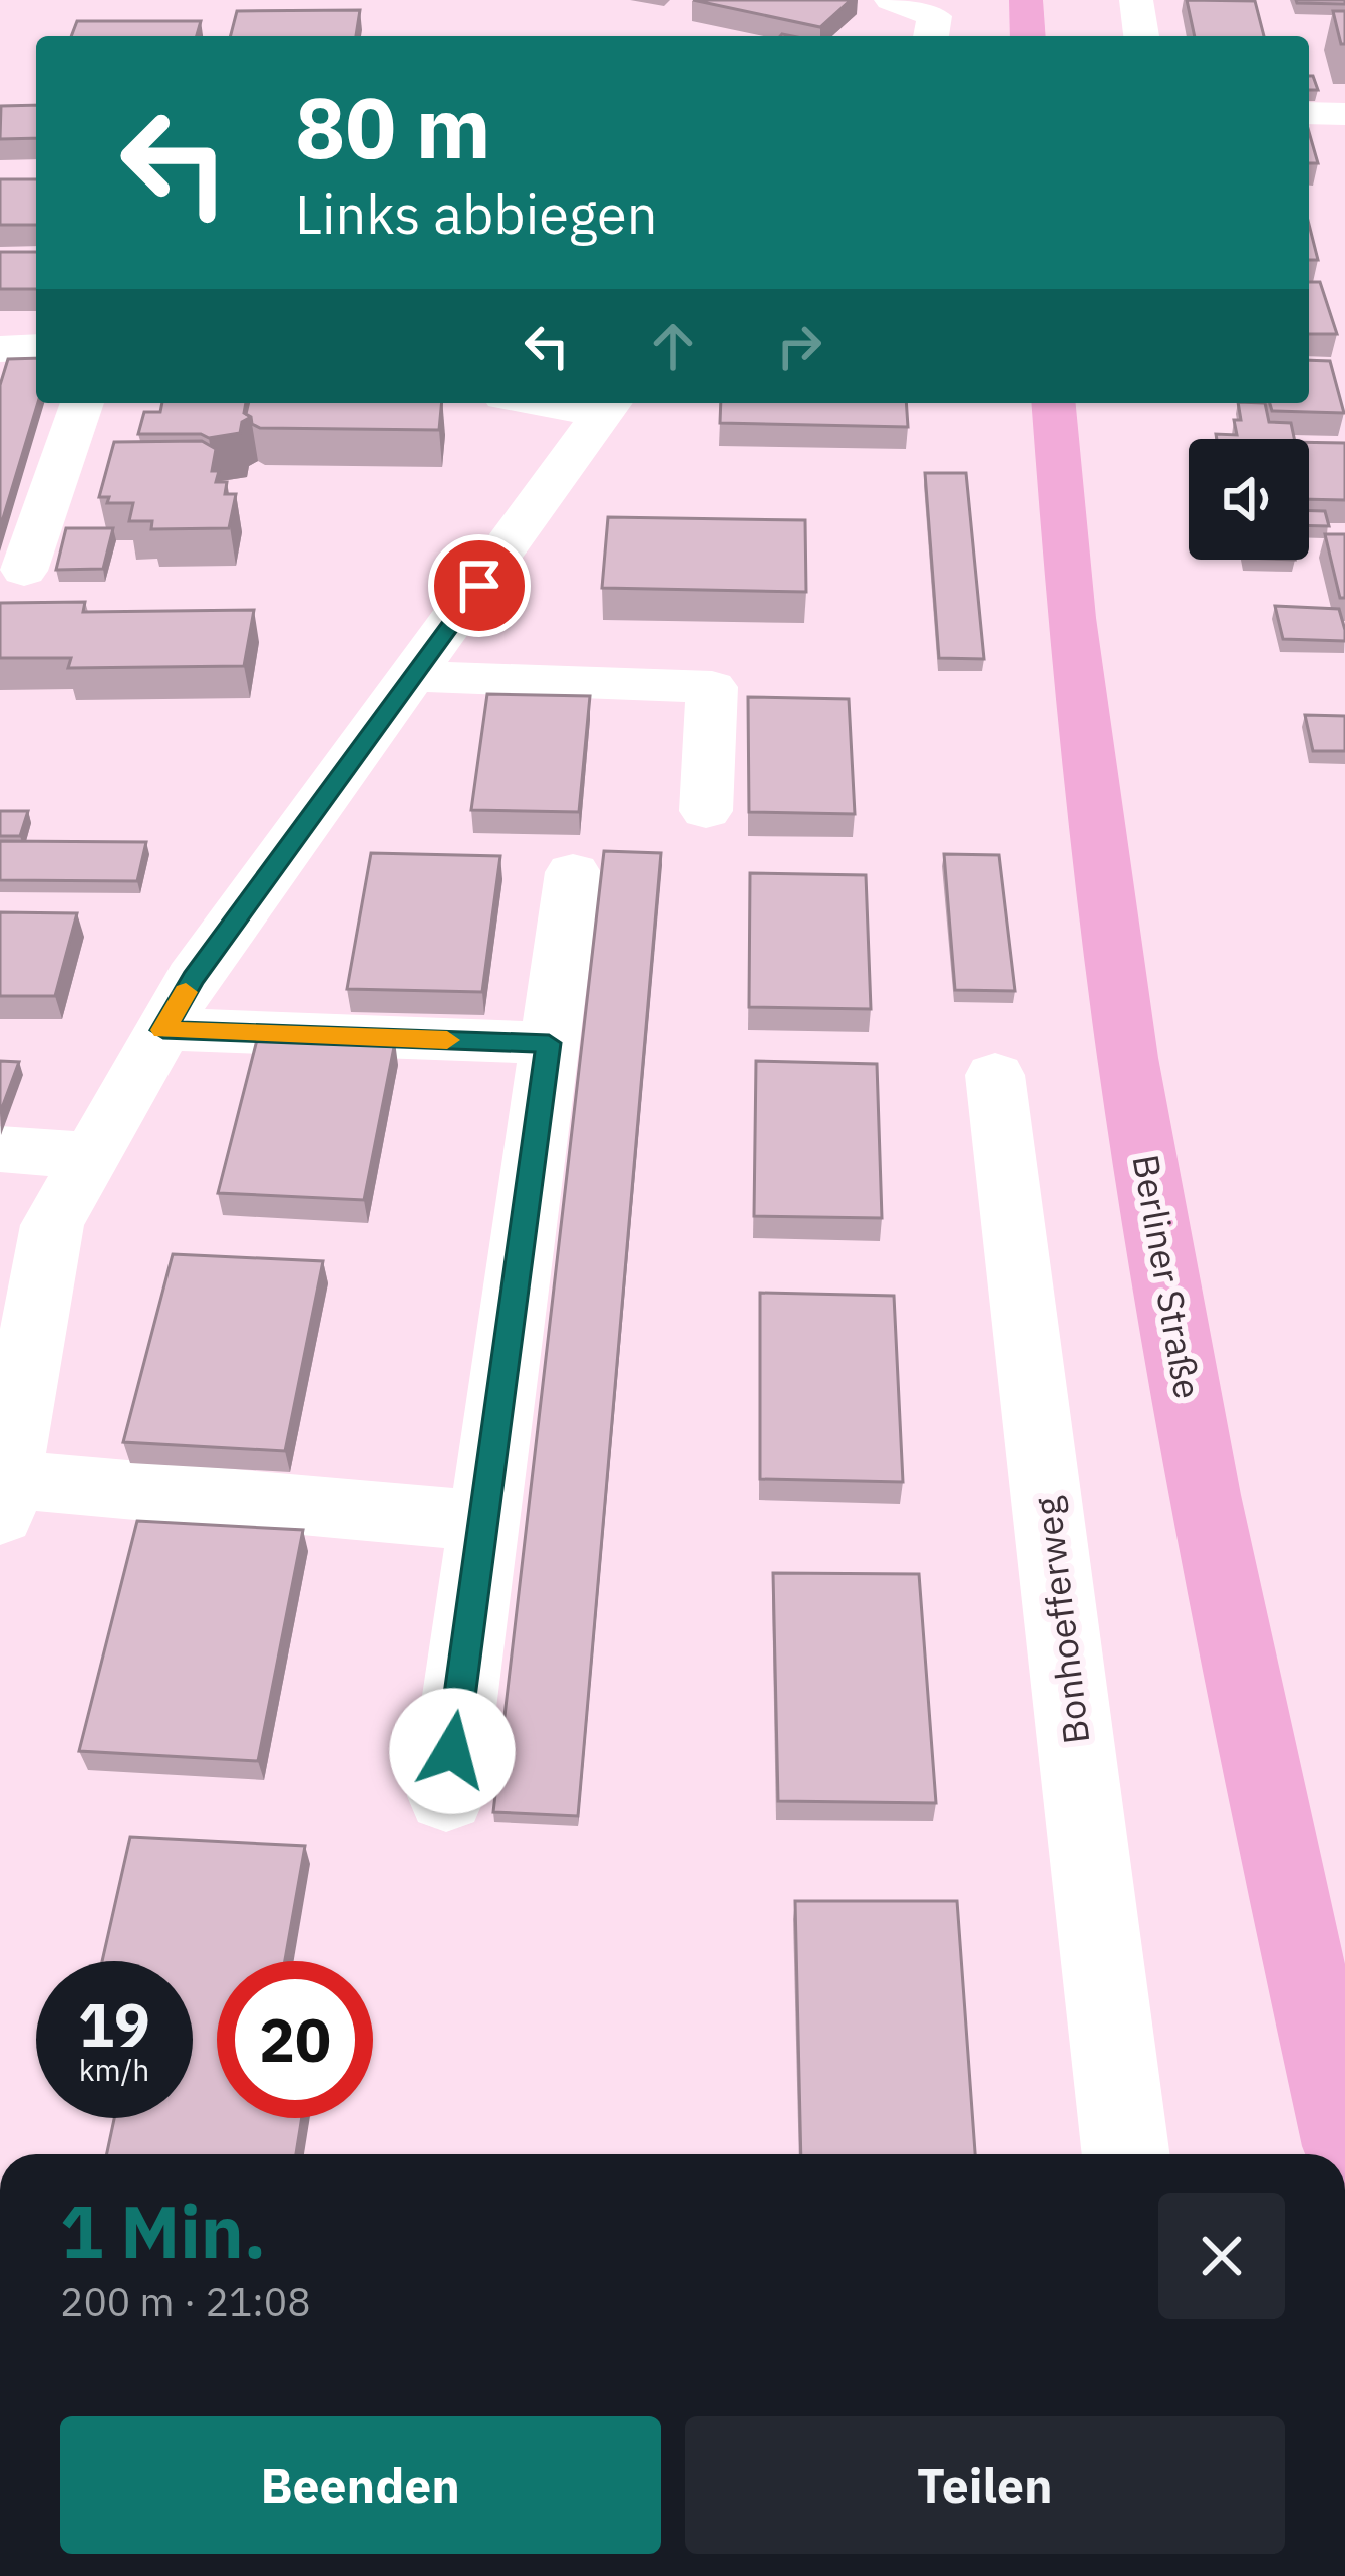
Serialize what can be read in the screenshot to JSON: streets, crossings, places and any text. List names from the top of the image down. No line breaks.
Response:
{"streets":{"main road":["Berliner Straße"],"street":["Bonhoefferweg"]},"page":{"turn":["80 m","Links abbiegen"],"speed":"19 km/h","limit":"20","heading":["1 Min.","200 m · 21:08"],"buttons":["Beenden","Teilen"]}}
